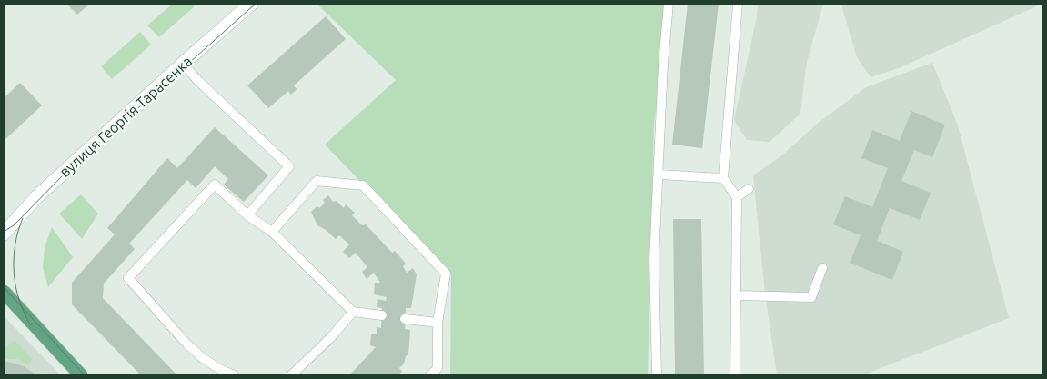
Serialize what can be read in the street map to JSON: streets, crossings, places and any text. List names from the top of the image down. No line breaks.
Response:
{"streets":{"main road":["вулиця Георгія Тарасенка"]}}
